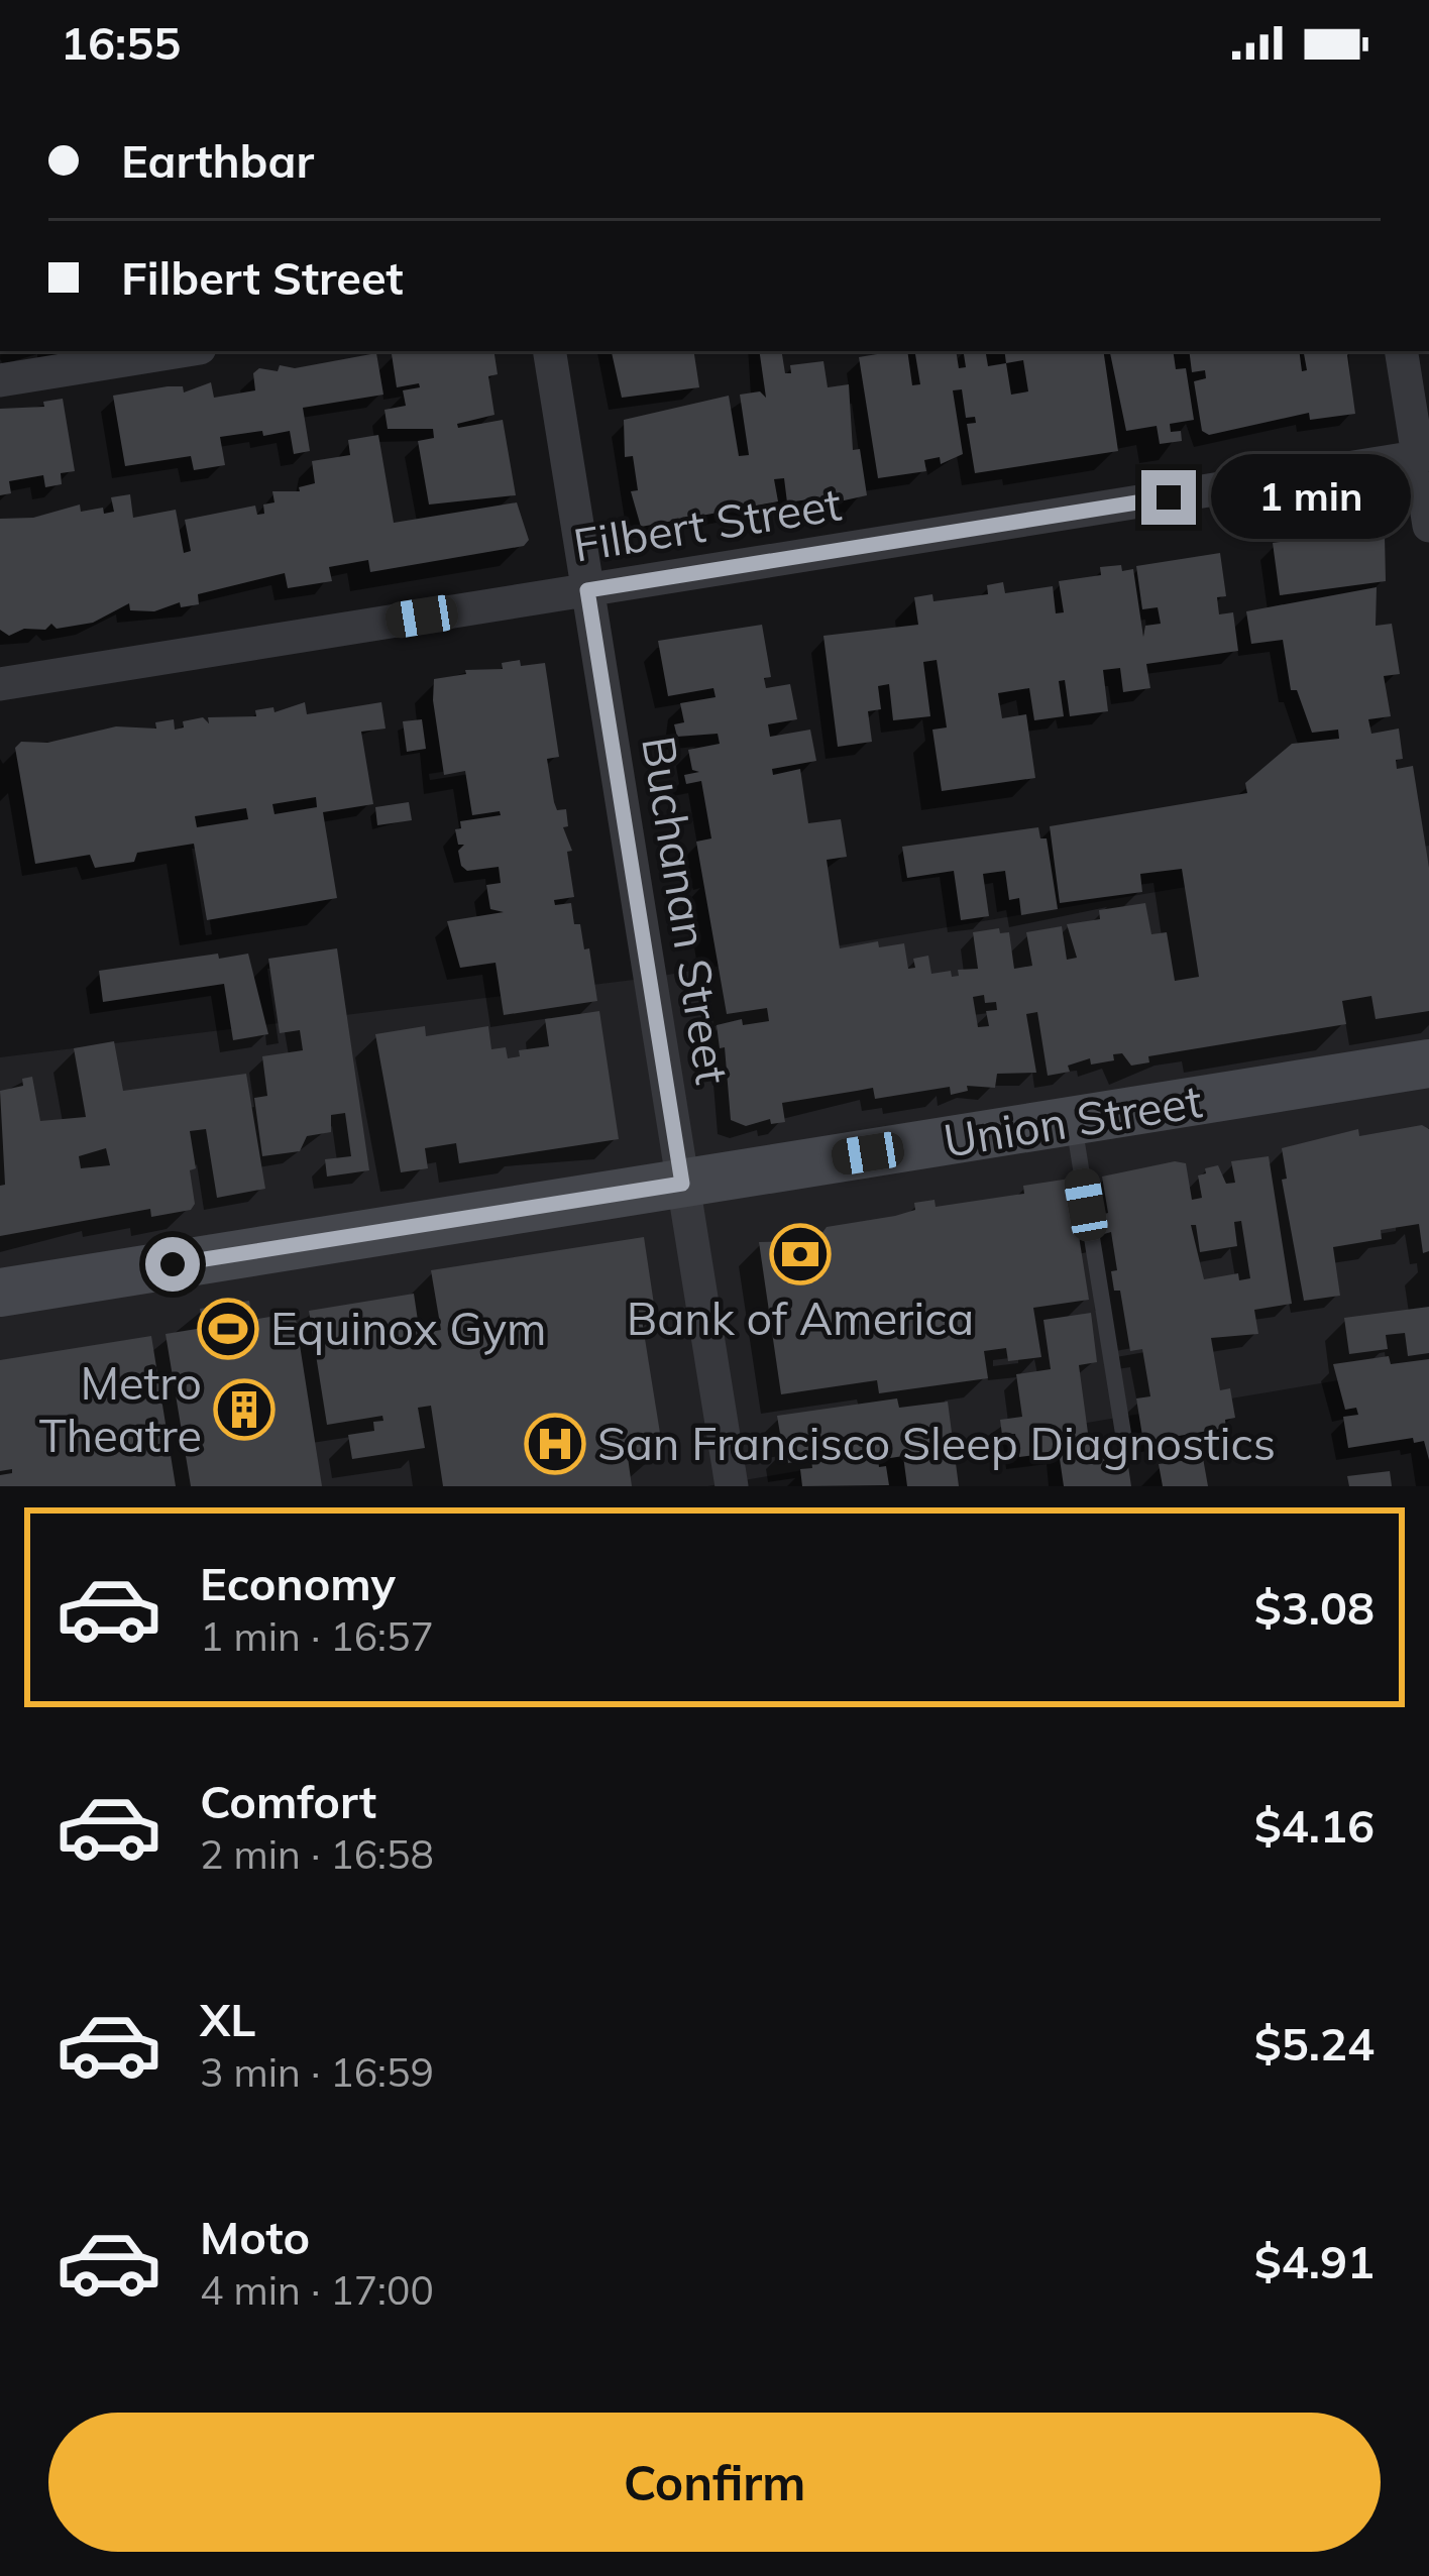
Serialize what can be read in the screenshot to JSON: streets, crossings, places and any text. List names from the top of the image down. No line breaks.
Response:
{"streets":{"street":["Filbert Street","Buchanan Street","Union Street"]},"crossings":[["Filbert Street","Buchanan Street"],["Buchanan Street","Union Street"]],"places":{"bank":["Bank of America"],"sports":["Equinox Gym"],"building":["Metro Theatre"],"hospital":["San Francisco Sleep Diagnostics"]},"page":{"status":"16:55","banner":["Earthbar","Filbert Street"],"bubble":"1 min","list":[{"name":"Economy","note":"1 min · 16:57","value":"$3.08"},{"name":"Comfort","note":"2 min · 16:58","value":"$4.16"},{"name":"XL","note":"3 min · 16:59","value":"$5.24"},{"name":"Moto","note":"4 min · 17:00","value":"$4.91"}],"buttons":"Confirm"}}
